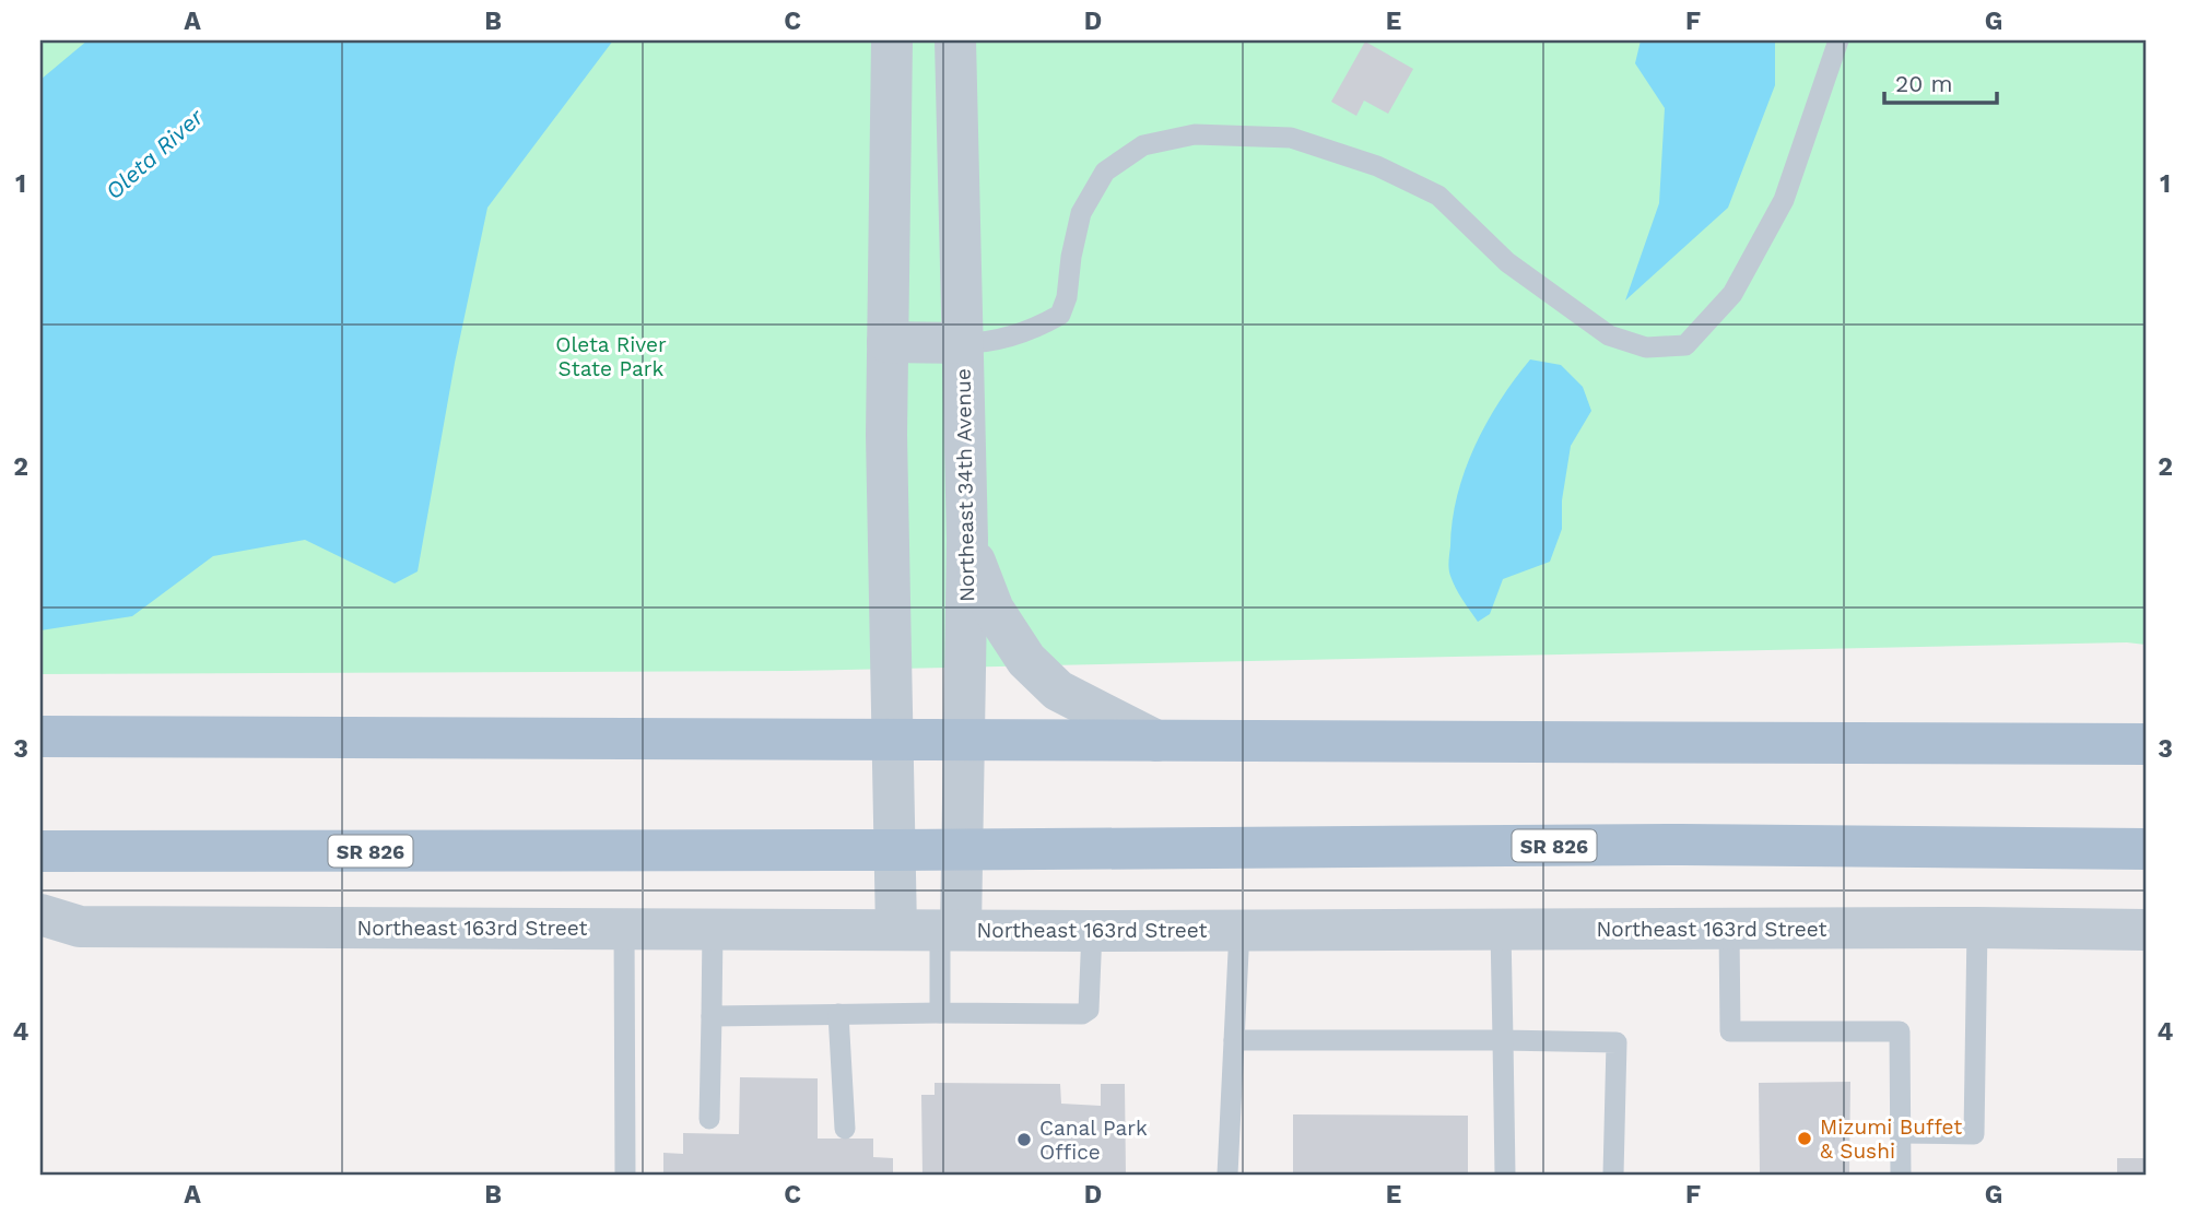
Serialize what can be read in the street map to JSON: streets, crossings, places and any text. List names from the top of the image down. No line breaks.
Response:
{"streets":{"main road":["SR 826"],"street":["Northeast 34th Avenue","Northeast 163rd Street"]},"crossings":[["Northeast 34th Avenue","SR 826"],["Northeast 34th Avenue","Northeast 163rd Street"]],"water":["Oleta River"],"parks":["Oleta River State Park"],"places":["Mizumi Buffet & Sushi","Canal Park Office"],"scale_bar":"20 m","grid":{"columns":["A","B","C","D","E","F","G"],"rows":["1","2","3","4"]}}
